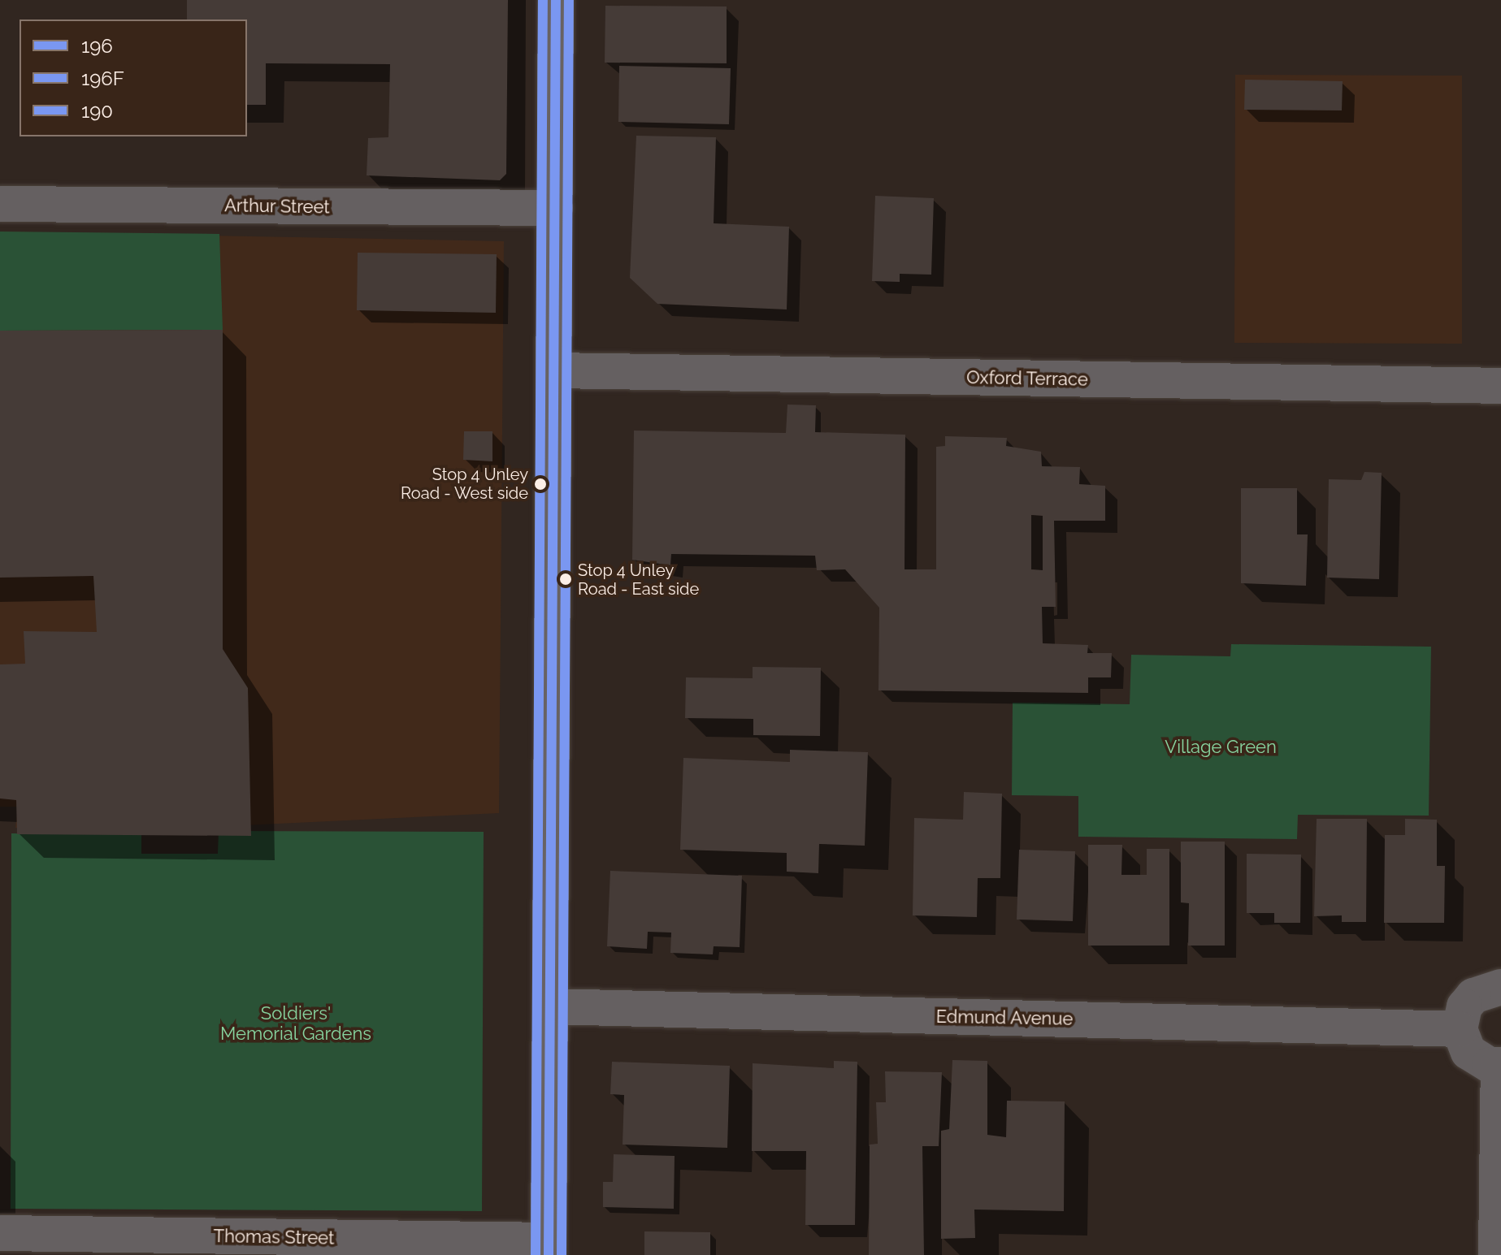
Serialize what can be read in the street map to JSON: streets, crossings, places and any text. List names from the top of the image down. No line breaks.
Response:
{"streets":{"street":["Arthur Street","Oxford Terrace","Edmund Avenue","Thomas Street"]},"parks":["Village Green","Soldiers' Memorial Gardens"],"places":["Stop 4 Unley Road - West side","Stop 4 Unley Road - East side"],"lines":["transit line 196","transit line 196F","transit line 190"],"legend":["196","196F","190"]}
